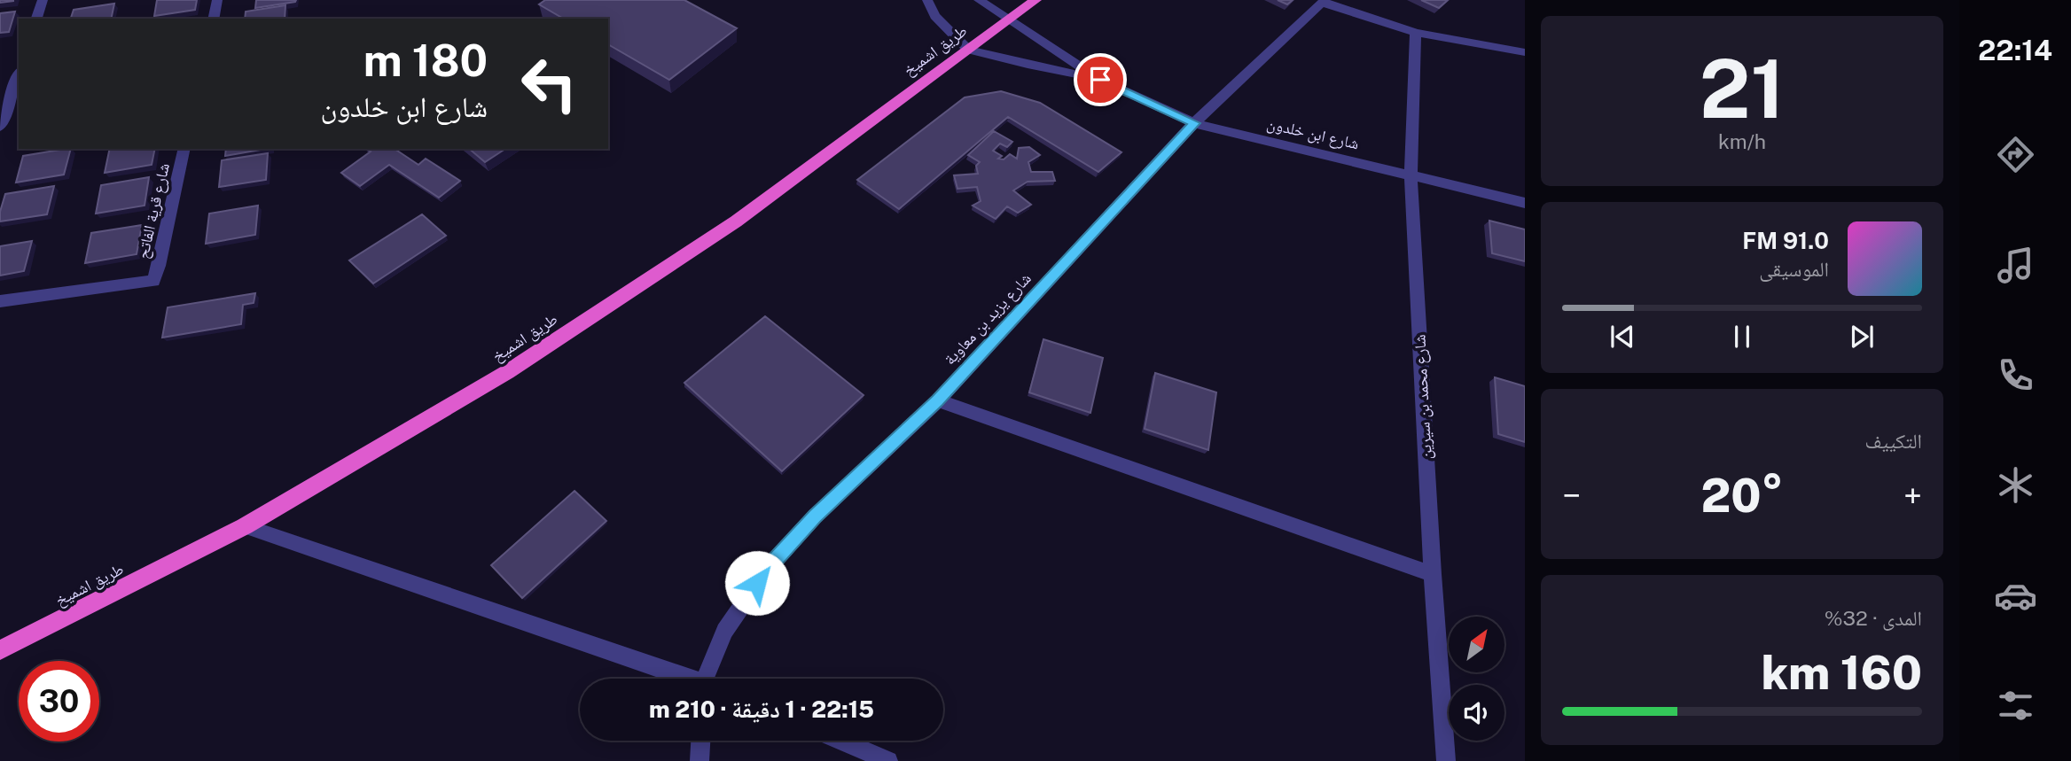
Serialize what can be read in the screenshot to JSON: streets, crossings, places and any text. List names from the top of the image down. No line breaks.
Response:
{"streets":{"highway":["طريق اشميخ"],"street":["شارع ابن خلدون","شارع قرية الفاتح","شارع يزيد بن معاوية","شارع محمد بن سيرين"]},"crossings":[["شارع ابن خلدون","شارع يزيد بن معاوية"],["شارع ابن خلدون","شارع محمد بن سيرين"]],"north":"top right","page":{"tabs":"22:14","tile":[["21","km/h"],"التكييف",["المدى · 32%","160 km"]],"turn":["180 m","شارع ابن خلدون"],"song":["91.0 FM","الموسيقى"],"heat":["−","20°","+"],"limit":"30","trip":"22:15 · 1 دقيقة · 210 m"}}
